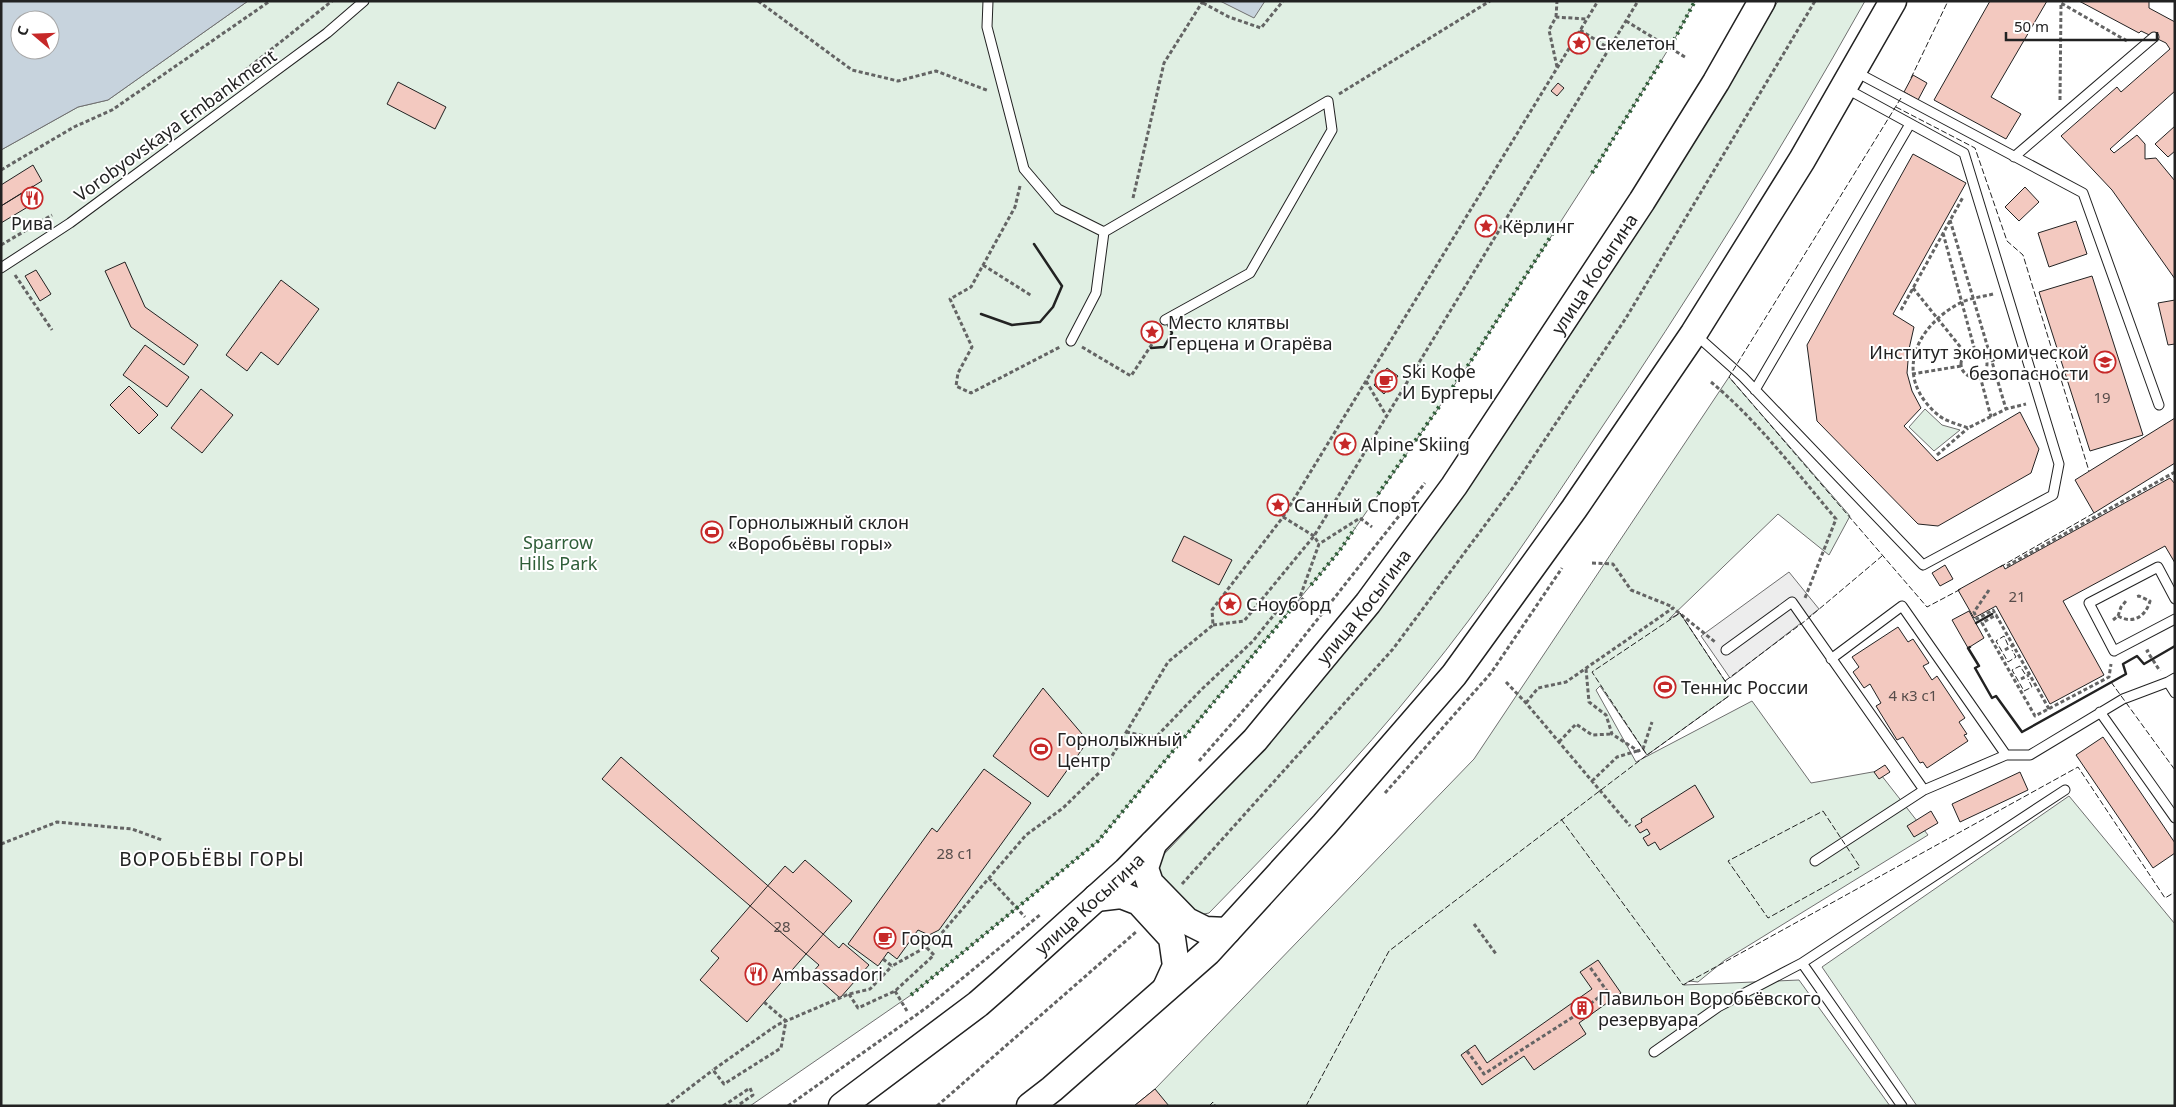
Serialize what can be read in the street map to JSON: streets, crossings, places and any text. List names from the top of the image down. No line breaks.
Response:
{"streets":{"main road":["улица Косыгина"],"lane":["Vorobyovskaya Embankment"]},"districts":["ВОРОБЬЁВЫ ГОРЫ"],"parks":["Sparrow Hills Park"],"places":{"place":["Скелетон","Кёрлинг","Место клятвы Герцена и Огарёва","Alpine Skiing","Санный Спорт","Сноуборд"],"restaurant":["Рива","Ambassadori"],"school or university":["Институт экономической безопасности"],"cafe":["Ski Кофе И Бургеры","Город"],"sports":["Горнолыжный склон «Воробьёвы горы»","Теннис России","Горнолыжный Центр"],"building":["Павильон Воробьёвского резервуара"]},"house_numbers":["19","21","4 к3 с1","28 с1","28"],"scale_bar":"50 m","north":"left"}
